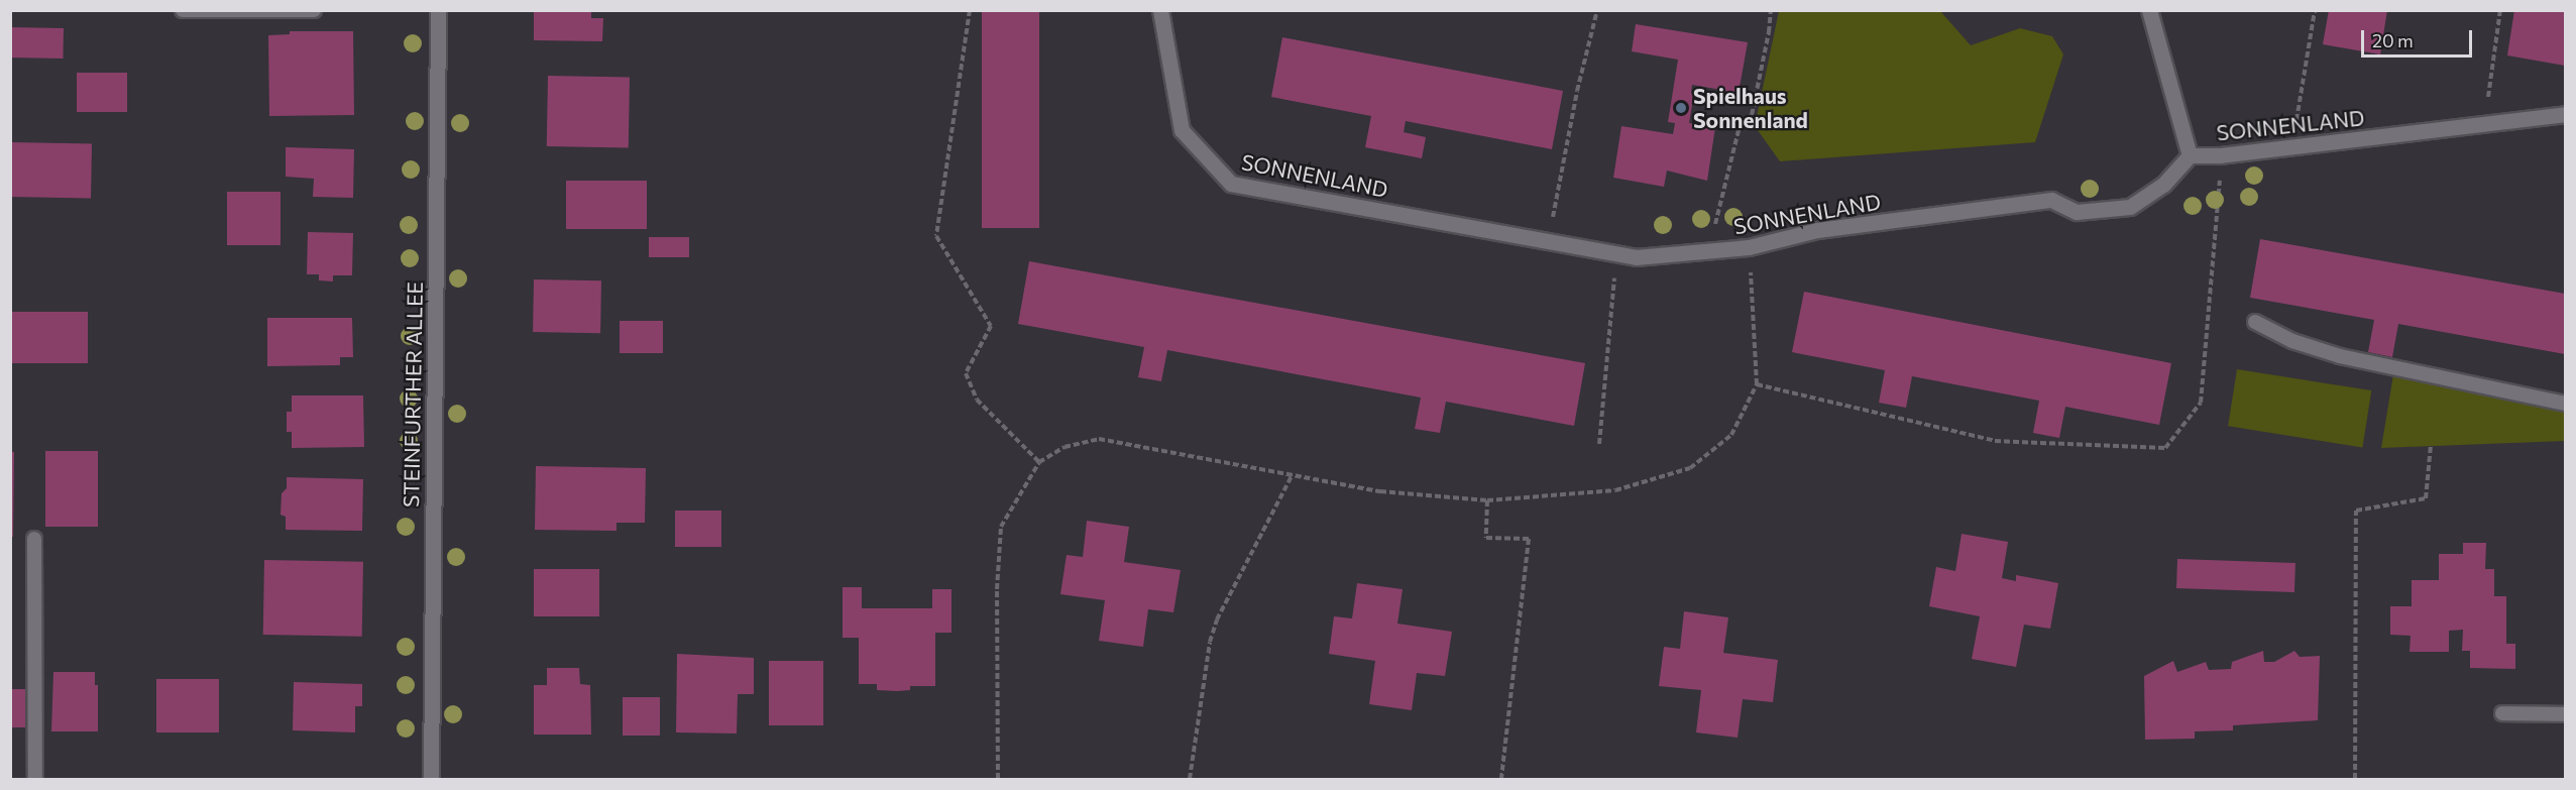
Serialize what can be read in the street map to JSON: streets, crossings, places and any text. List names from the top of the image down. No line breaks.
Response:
{"streets":{"street":["SONNENLAND","STEINFURTHER ALLEE"]},"places":["Spielhaus Sonnenland"],"scale_bar":"20 m"}
